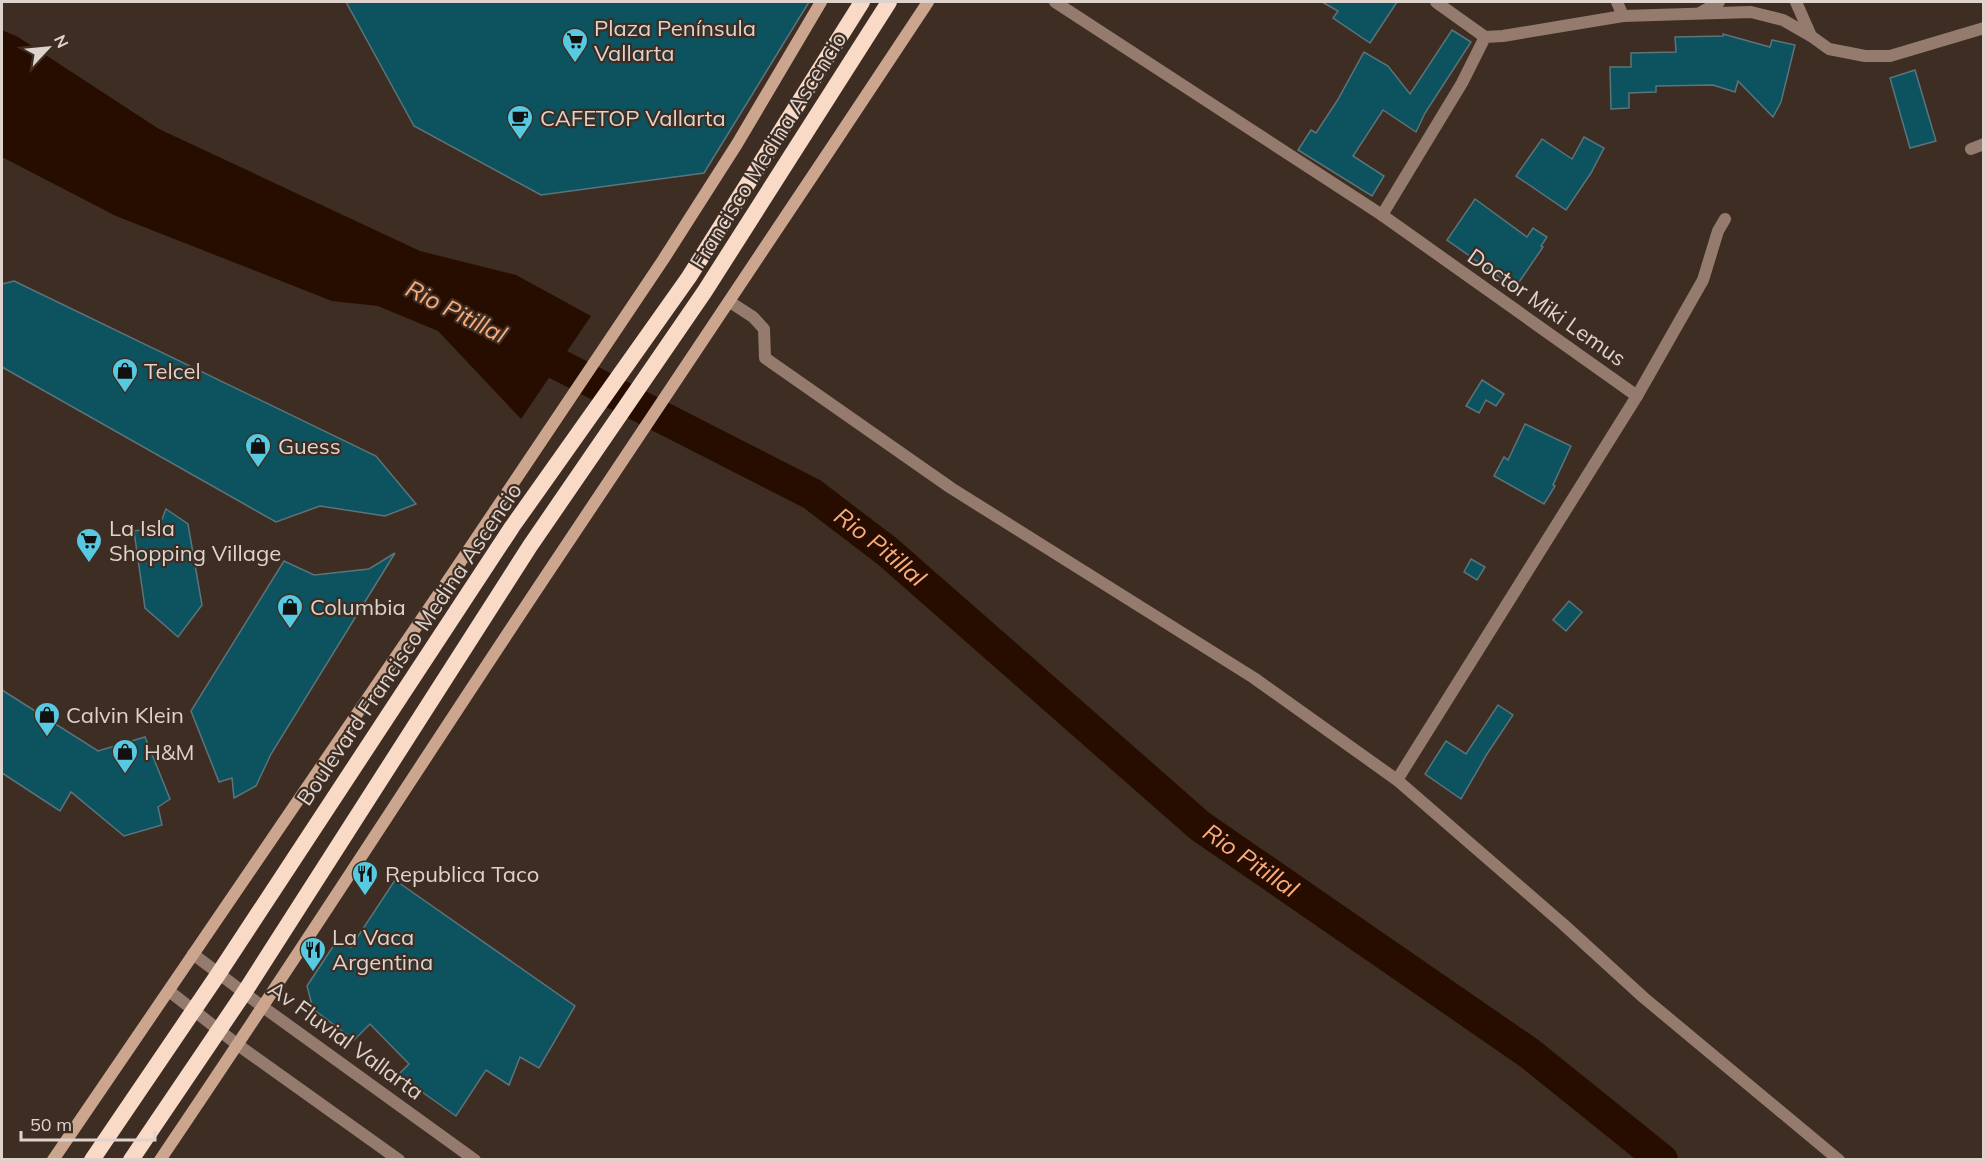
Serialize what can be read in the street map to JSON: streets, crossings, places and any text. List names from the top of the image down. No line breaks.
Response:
{"streets":{"highway":["Francisco Medina Ascencio","Boulevard Francisco Medina Ascencio"],"street":["Doctor Miki Lemus","Av Fluvial Vallarta"]},"crossings":[["Francisco Medina Ascencio","Boulevard Francisco Medina Ascencio"],["Boulevard Francisco Medina Ascencio","Av Fluvial Vallarta"]],"water":["Rio Pitillal"],"places":{"supermarket":["Plaza Península Vallarta","La Isla Shopping Village"],"cafe":["CAFETOP Vallarta"],"shop":["Telcel","Guess","Columbia","Calvin Klein","H&M"],"restaurant":["Republica Taco","La Vaca Argentina"]},"scale_bar":"50 m","north":"top right"}
